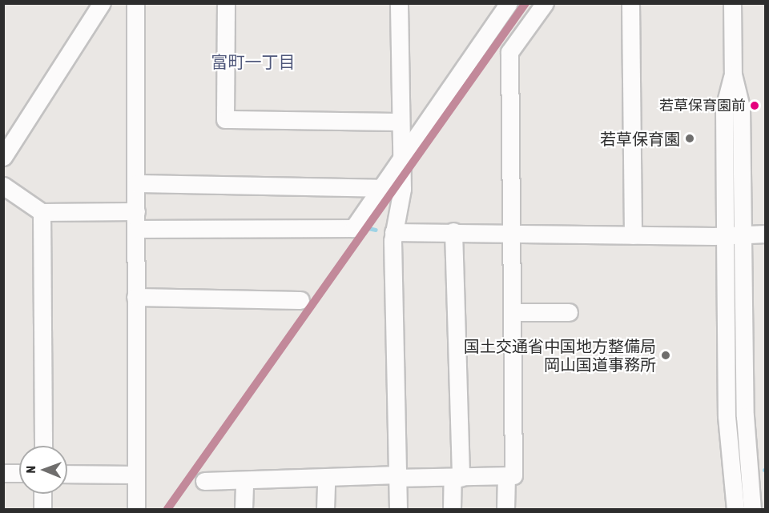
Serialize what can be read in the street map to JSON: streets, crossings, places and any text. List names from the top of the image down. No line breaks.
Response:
{"districts":["富町一丁目"],"places":["若草保育園前","若草保育園","国土交通省中国地方整備局 岡山国道事務所"],"north":"left"}
